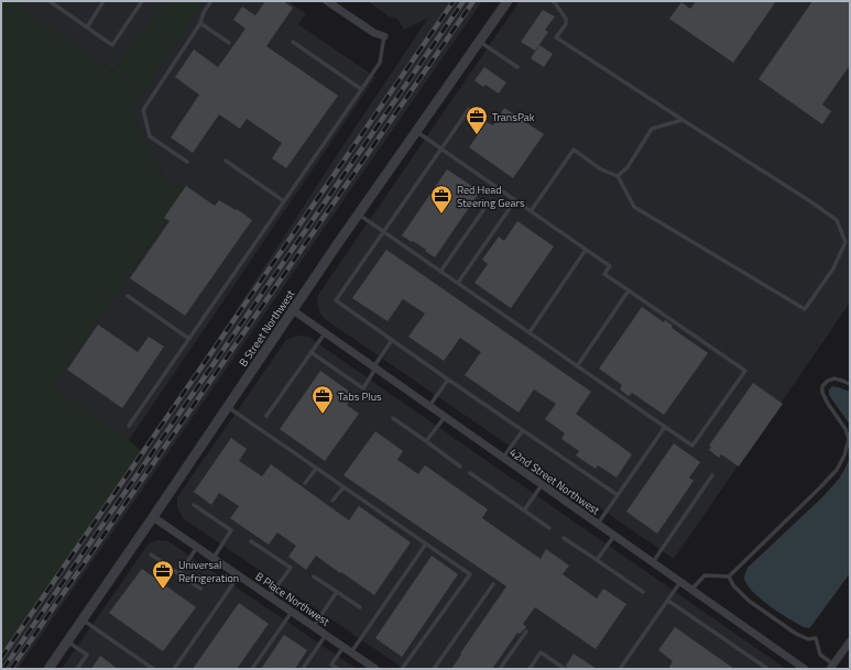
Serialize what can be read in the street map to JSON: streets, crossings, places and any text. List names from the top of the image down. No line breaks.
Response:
{"streets":{"street":["B Street Northwest","42nd Street Northwest","B Place Northwest"]},"crossings":[["B Street Northwest","42nd Street Northwest"],["B Street Northwest","B Place Northwest"]],"places":{"office":["TransPak","Red Head Steering Gears","Tabs Plus","Universal Refrigeration"]}}
